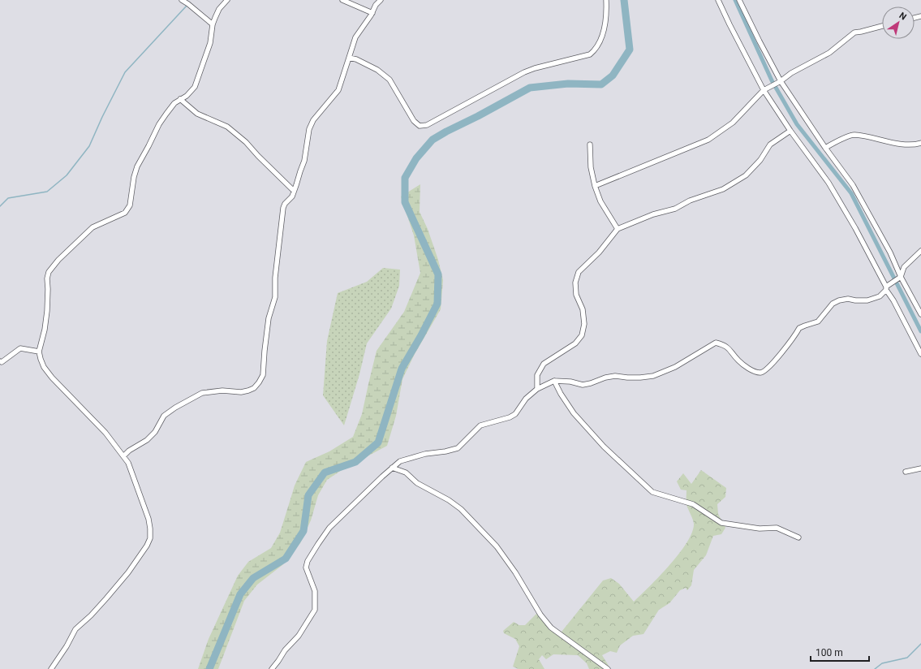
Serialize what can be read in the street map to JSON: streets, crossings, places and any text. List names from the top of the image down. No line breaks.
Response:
{"scale_bar":"100 m","north":"top right"}
